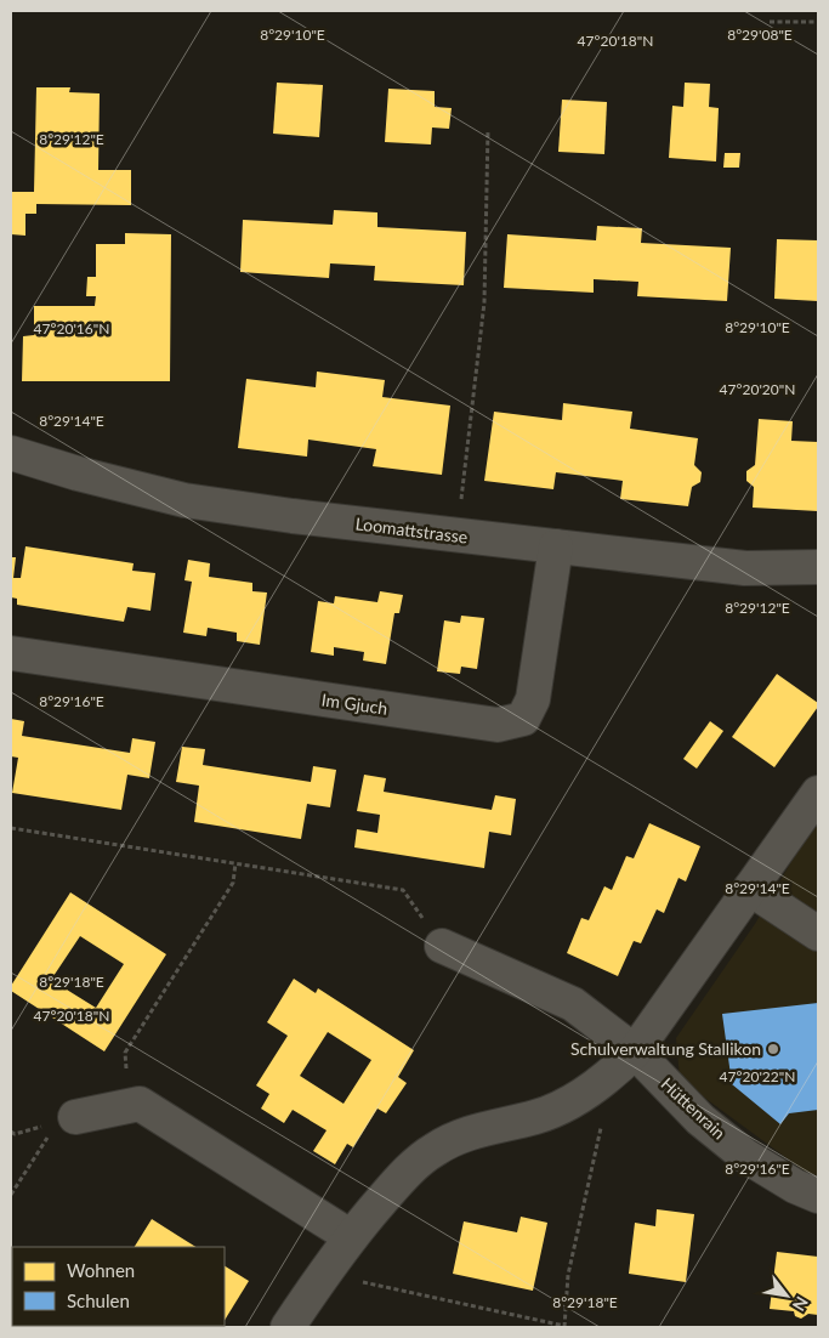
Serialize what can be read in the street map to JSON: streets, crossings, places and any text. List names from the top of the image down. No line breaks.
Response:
{"streets":{"street":["Loomattstrasse","Im Gjuch","Hüttenrain"]},"crossings":[["Loomattstrasse","Im Gjuch"]],"places":["Schulverwaltung Stallikon"],"legend":["Wohnen","Schulen"],"north":"bottom right","coordinates":["8°29'10\"E","8°29'08\"E","47°20'18\"N","8°29'12\"E","47°20'16\"N","47°20'20\"N","8°29'14\"E","8°29'16\"E","8°29'18\"E","47°20'22\"N"]}
